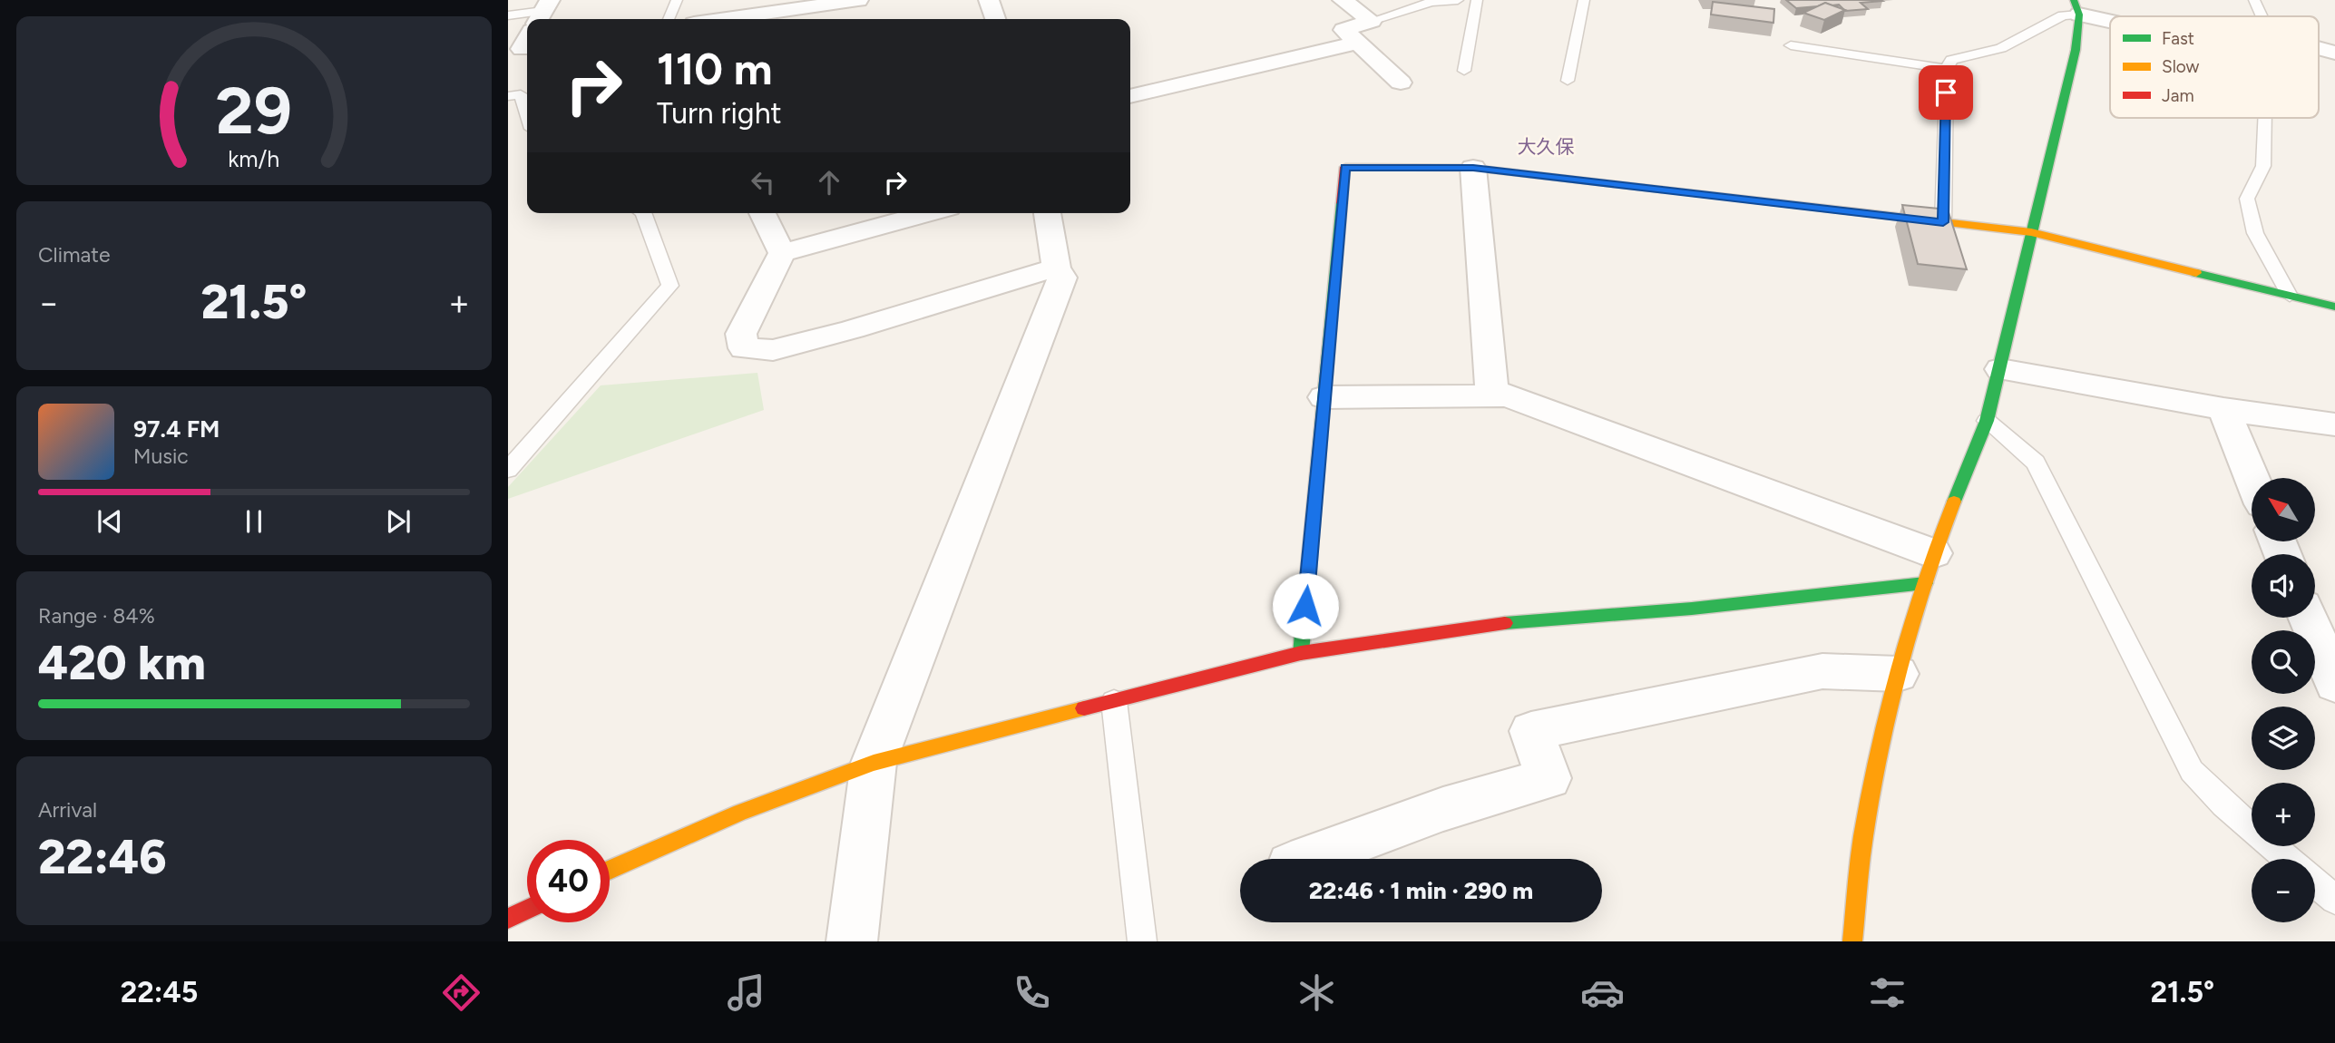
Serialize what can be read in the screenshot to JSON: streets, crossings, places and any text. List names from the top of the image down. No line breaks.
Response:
{"districts":["大久保"],"legend":["Fast","Slow","Jam"],"north":"top left","page":{"turn":["110 m","Turn right"],"tile":["Climate",["Range · 84%","420 km"],["Arrival","22:46"]],"heat":["−","21.5°","+"],"song":["97.4 FM","Music"],"map_buttons":["+","−"],"limit":"40","trip":"22:46 · 1 min · 290 m","tabs":["22:45","21.5°"],"gauge":["29","km/h"]}}
